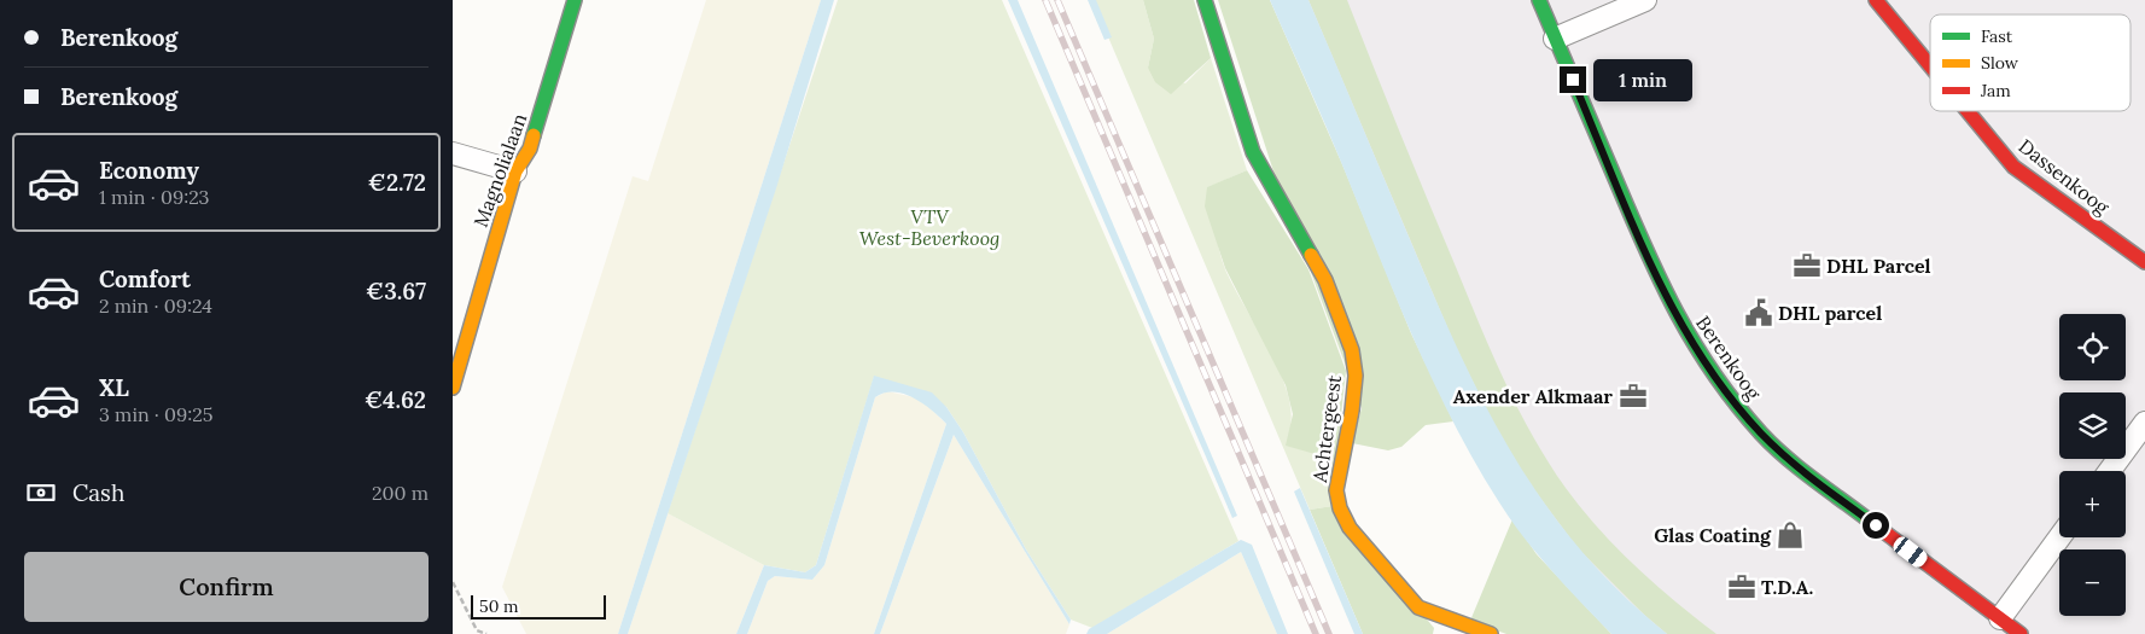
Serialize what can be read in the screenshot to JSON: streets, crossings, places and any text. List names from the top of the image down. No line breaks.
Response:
{"streets":{"street":["Magnolialaan","Dassenkoog","Berenkoog","Achtergeest"]},"parks":["VTV West-Beverkoog"],"places":{"office":["DHL Parcel","Axender Alkmaar","T.D.A."],"public building":["DHL parcel"],"shop":["Glas Coating"]},"legend":["Fast","Slow","Jam"],"scale_bar":"50 m","page":{"banner":["Berenkoog","Berenkoog"],"bubble":"1 min","list":[{"name":"Economy","note":"1 min · 09:23","value":"€2.72"},{"name":"Comfort","note":"2 min · 09:24","value":"€3.67"},{"name":"XL","note":"3 min · 09:25","value":"€4.62"}],"map_buttons":["+","−"],"pay":["Cash","200 m"],"buttons":"Confirm","scale":"50 m"}}
